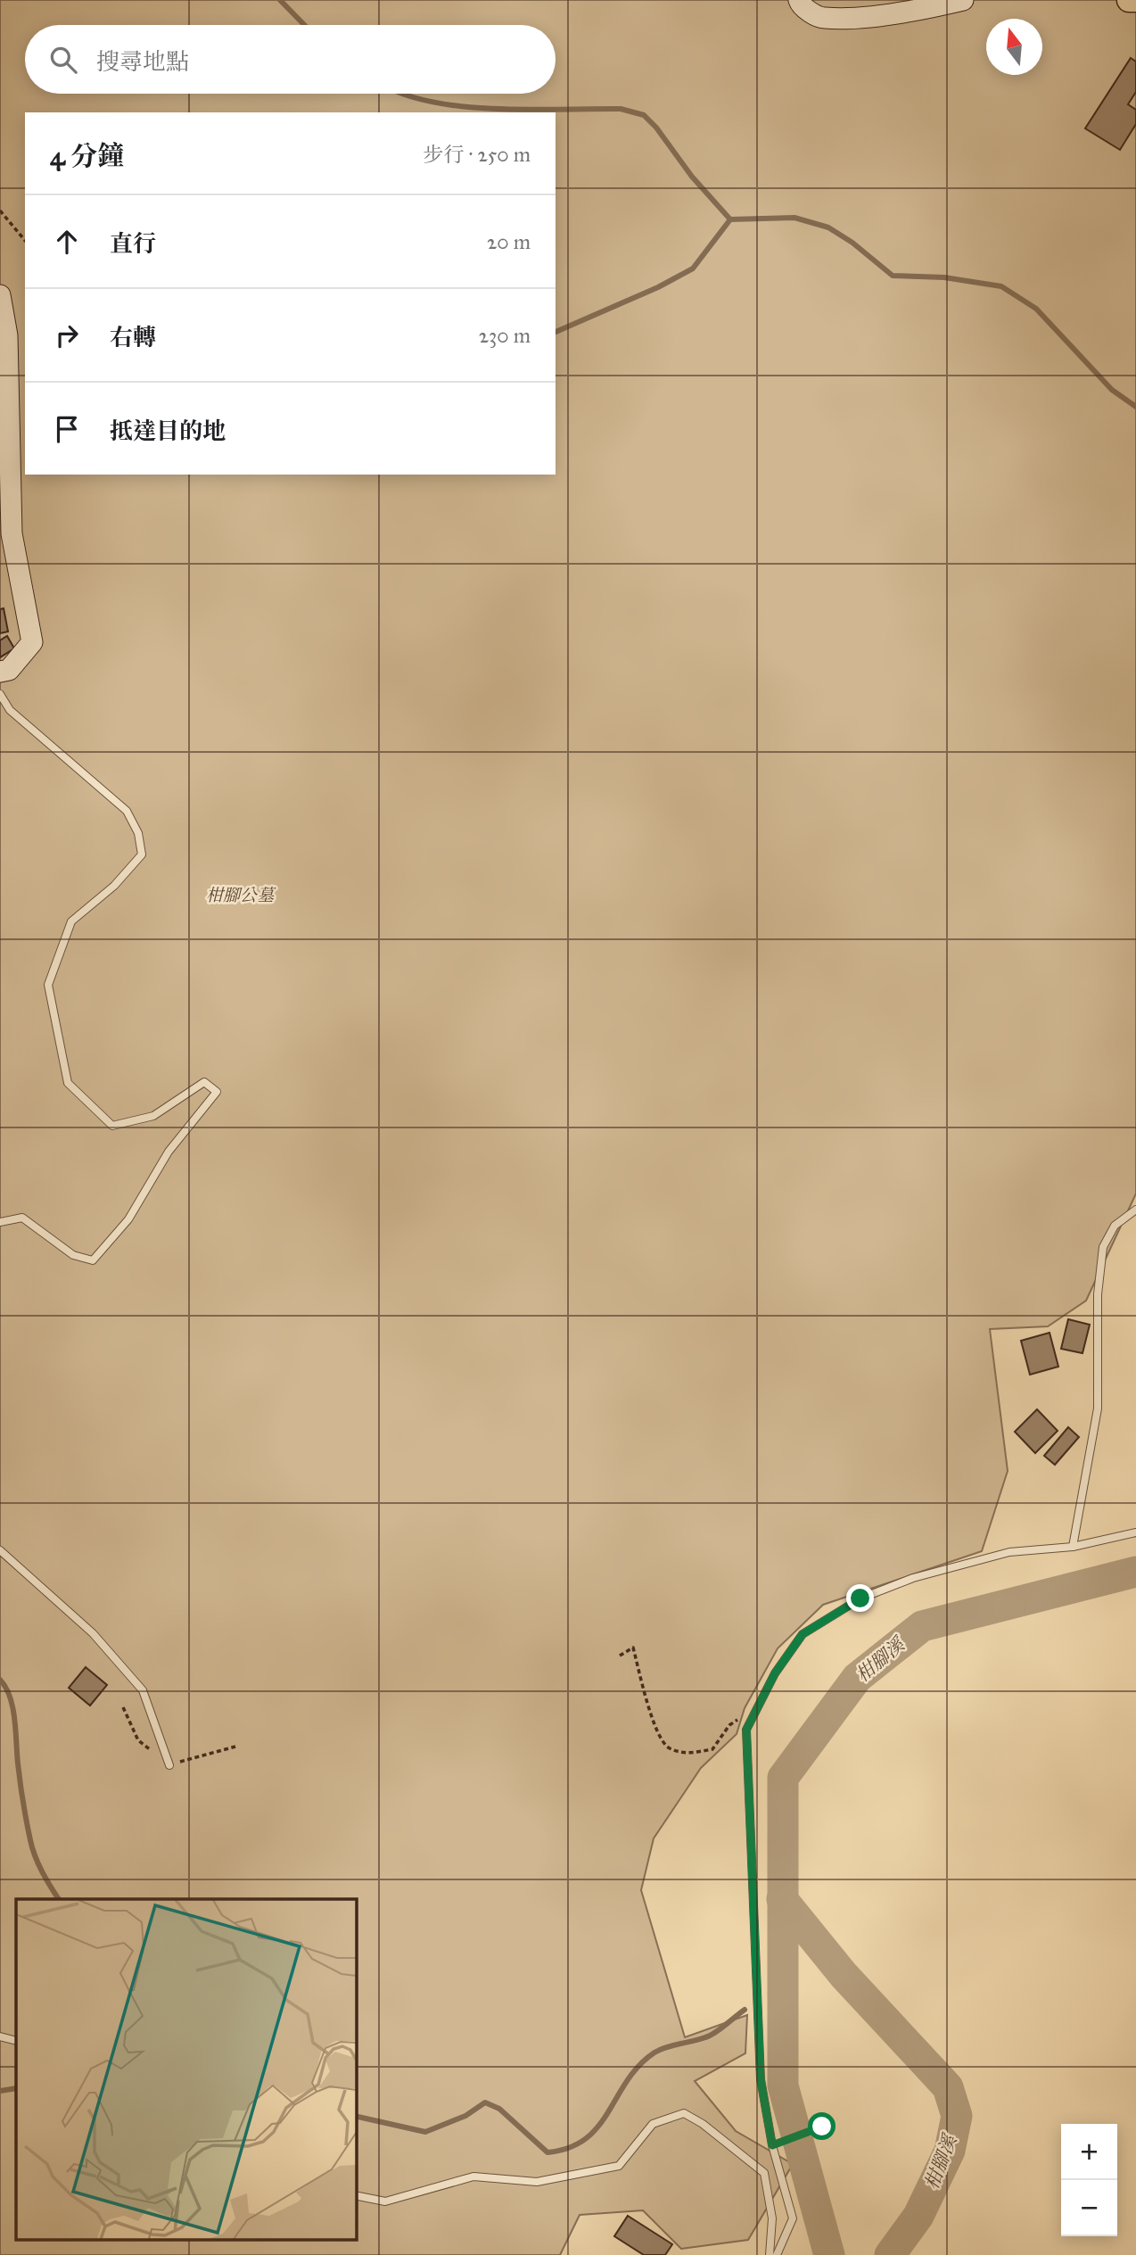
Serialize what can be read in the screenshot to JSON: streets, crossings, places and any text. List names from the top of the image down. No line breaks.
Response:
{"water":["柑腳溪"],"parks":["柑腳公墓"],"north":"top","page":{"search":"搜尋地點","heading":["4 分鐘","步行 · 250 m"],"list":[["直行","20 m"],["右轉","230 m"],"抵達目的地"],"map_buttons":["+","−"]}}
